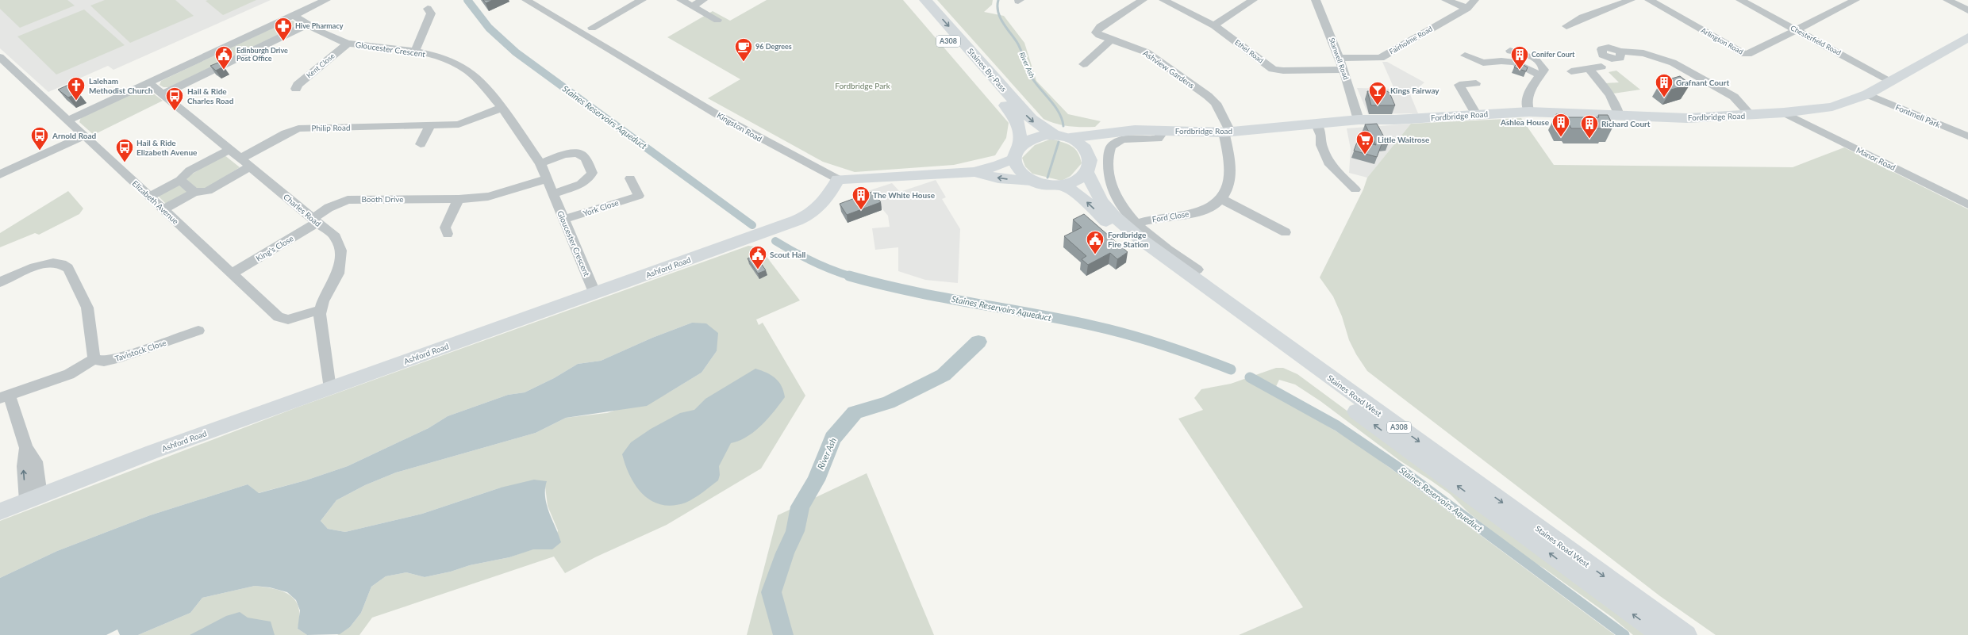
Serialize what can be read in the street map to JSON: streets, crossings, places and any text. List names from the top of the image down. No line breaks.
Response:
{"streets":{"highway":["A308","Staines By-Pass","Staines Road West"],"main road":["Fordbridge Road","Kingston Road","Ashford Road"],"street":["Fairholme Road","Chesterfield Road","Arlington Road","Gloucester Crescent","Ethel Road","Stanwell Road","Kent Close","Ashview Gardens","Fontmell Park","Philip Road","Manor Road","Booth Drive","Elizabeth Avenue","York Close","Charles Road","Ford Close","King's Close","Tavistock Close"]},"crossings":[["Fairholme Road","Stanwell Road"],["Chesterfield Road","Arlington Road"],["Chesterfield Road","Fordbridge Road"],["Gloucester Crescent","Kent Close"],["Gloucester Crescent","Philip Road"],["Gloucester Crescent","Booth Drive"],["Gloucester Crescent","York Close"],["Gloucester Crescent","Ashford Road"],["Ethel Road","Stanwell Road"],["Stanwell Road","Fordbridge Road"],["Ashview Gardens","Fordbridge Road"],["Ashview Gardens","Ford Close"],["Staines By-Pass","Fordbridge Road"],["Staines By-Pass","Kingston Road"],["Staines By-Pass","Staines Road West"],["Fordbridge Road","Fontmell Park"],["Fordbridge Road","Kingston Road"],["Fordbridge Road","Manor Road"],["Fordbridge Road","Ford Close"],["Fordbridge Road","Staines Road West"],["Kingston Road","Ashford Road"],["Kingston Road","Staines Road West"],["Philip Road","Charles Road"],["Booth Drive","Charles Road"],["Booth Drive","King's Close"],["Elizabeth Avenue","Charles Road"],["Elizabeth Avenue","King's Close"],["Charles Road","King's Close"],["Charles Road","Ashford Road"]],"water":["River Ash","Staines Reservoirs Aqueduct"],"parks":["Fordbridge Park"],"places":{"pharmacy":["Hive Pharmacy"],"cafe":["96 Degrees"],"public building":["Edinburgh Drive Post Office","Fordbridge Fire Station","Scout Hall"],"building":["Conifer Court","Grafnant Court","Ashlea House","Richard Court","The White House"],"church":["Laleham Methodist Church"],"bar":["Kings Fairway"],"bus stop":["Hail & Ride Charles Road","Arnold Road","Hail & Ride Elizabeth Avenue"],"supermarket":["Little Waitrose"]}}
